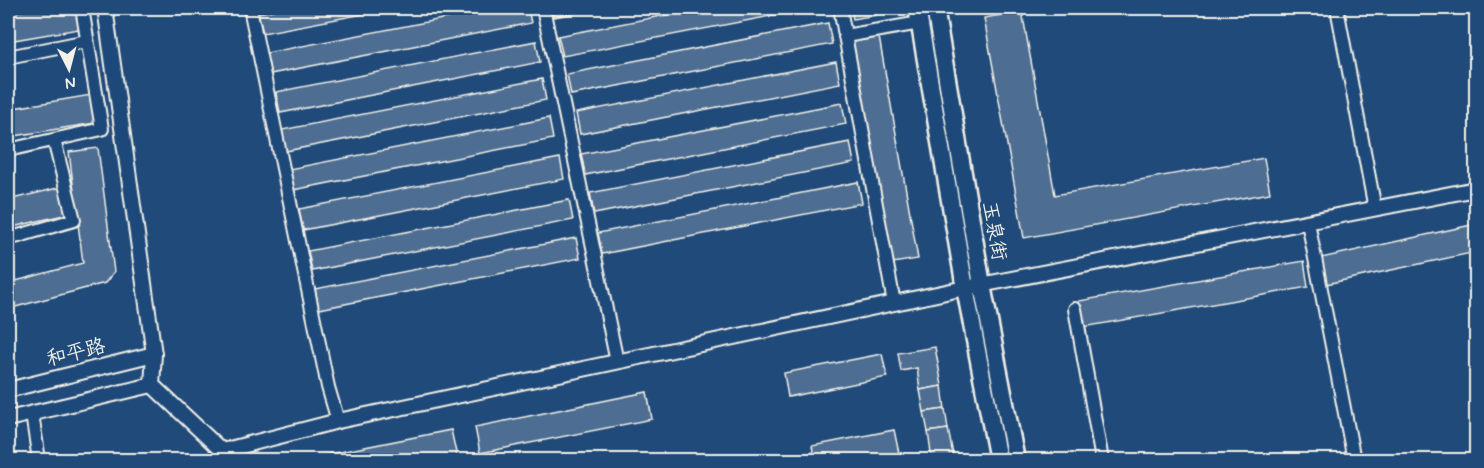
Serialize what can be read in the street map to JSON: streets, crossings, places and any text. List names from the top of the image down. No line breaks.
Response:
{"streets":{"main road":["玉泉街"],"street":["和平路"]},"north":"bottom"}
